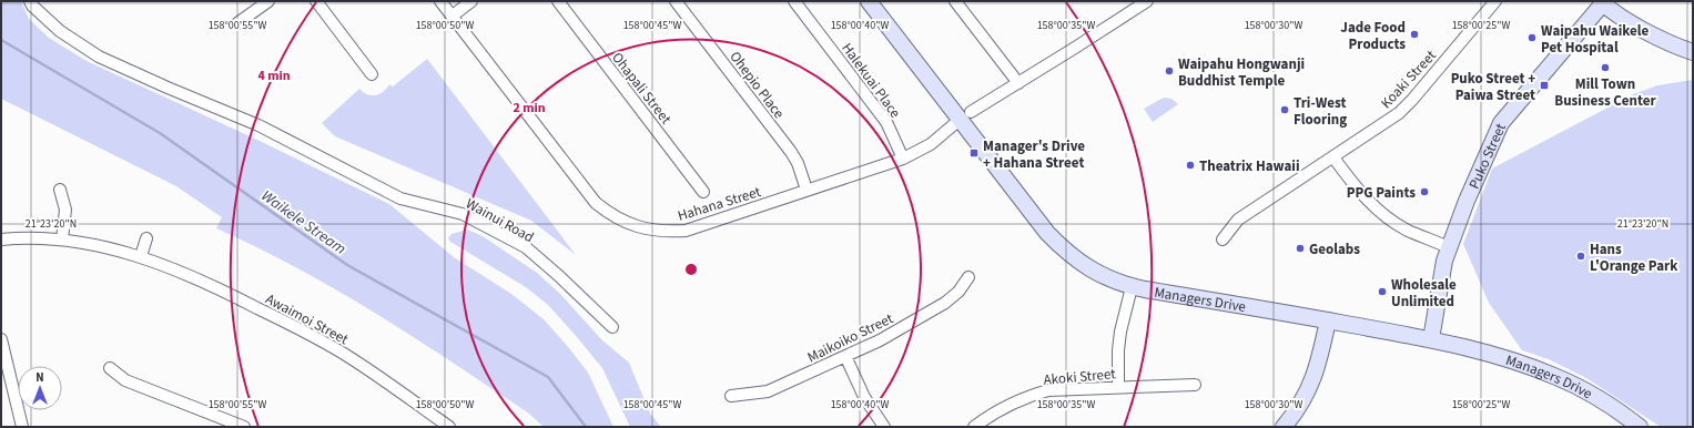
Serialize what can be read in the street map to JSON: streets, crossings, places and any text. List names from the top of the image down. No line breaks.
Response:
{"streets":{"street":["Koaki Street","Halekuai Place","Ohepio Place","Ohapali Street","Puko Street","Hahana Street","Wainui Road","Managers Drive","Awaimoi Street","Maikoiko Street","Akoki Street"]},"crossings":[["Halekuai Place","Hahana Street"],["Ohepio Place","Hahana Street"],["Puko Street","Managers Drive"],["Hahana Street","Managers Drive"]],"water":["Waikele Stream"],"places":{"other":["Jade Food Products","Waipahu Waikele Pet Hospital","Mill Town Business Center","Waipahu Hongwanji Buddhist Temple","Tri-West Flooring","Theatrix Hawaii","PPG Paints","Geolabs","Hans L'Orange Park","Wholesale Unlimited"],"transit":["Puko Street + Paiwa Street","Manager's Drive + Hahana Street"]},"north":"top","coordinates":["158°00'55\"W","158°00'50\"W","158°00'45\"W","158°00'40\"W","158°00'35\"W","158°00'30\"W","158°00'25\"W","21°23'20\"N"],"rings":["4 min","2 min"]}
